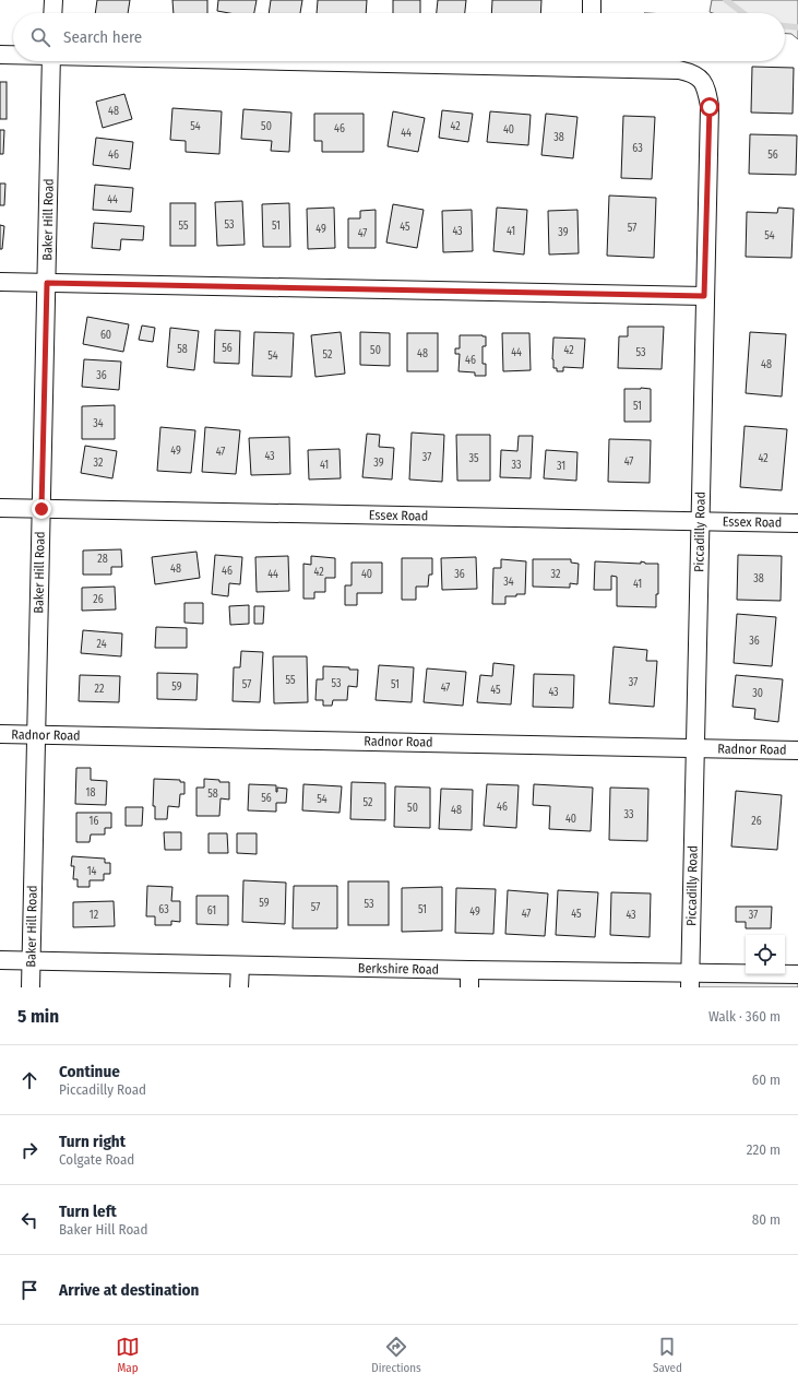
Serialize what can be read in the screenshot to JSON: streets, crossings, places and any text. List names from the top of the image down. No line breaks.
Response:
{"streets":{"street":["Baker Hill Road","Essex Road","Piccadilly Road","Radnor Road","Berkshire Road"]},"crossings":[["Baker Hill Road","Essex Road"],["Baker Hill Road","Radnor Road"],["Baker Hill Road","Berkshire Road"],["Essex Road","Piccadilly Road"],["Piccadilly Road","Radnor Road"],["Piccadilly Road","Berkshire Road"]],"house_numbers":["48","54","50","42","46","40","44","38","63","46","56","44","53","55","51","45","57","49","43","41","39","47","54","60","56","58","50","42","44","53","48","52","54","46","48","36","51","34","49","47","43","37","35","42","47","32","39","41","33","31","28","48","46","42","44","40","36","32","38","34","41","26","36","24","55","37","53","57","51","59","47","22","45","43","30","18","58","56","54","52","46","50","48","33","40","16","26","14","59","53","57","63","51","61","49","47","45","12","43","37"],"page":{"search":"Search here","heading":["5 min","Walk · 360 m"],"list":[["Continue","Piccadilly Road","60 m"],["Turn right","Colgate Road","220 m"],["Turn left","Baker Hill Road","80 m"],"Arrive at destination"],"nav":["Map","Directions","Saved"]}}
